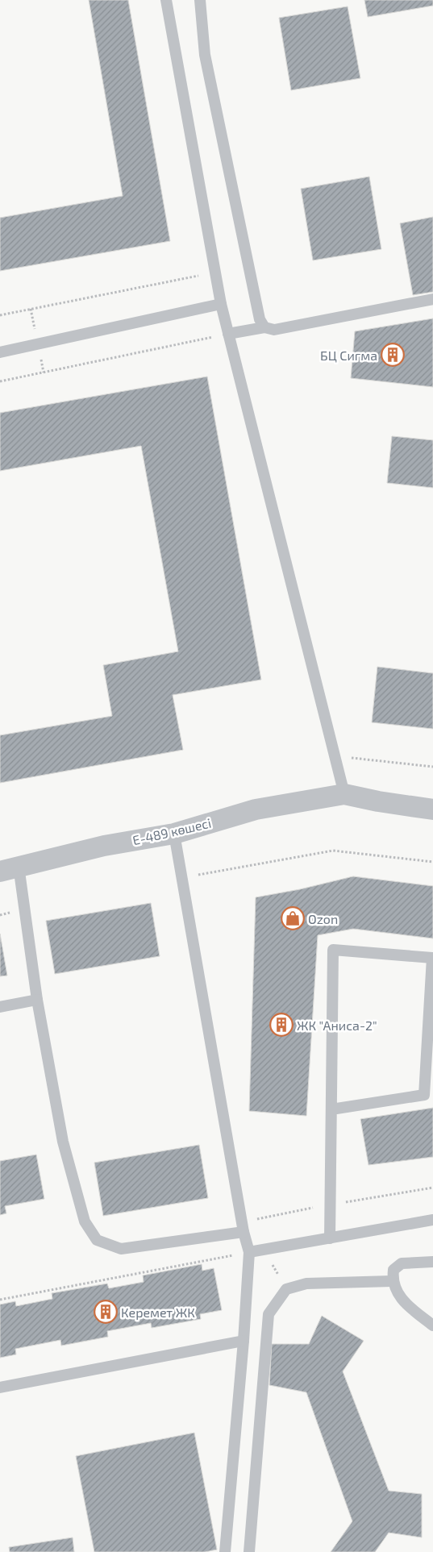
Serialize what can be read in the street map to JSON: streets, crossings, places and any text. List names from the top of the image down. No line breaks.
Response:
{"streets":{"street":["Е-489 көшесі"]},"places":{"building":["БЦ Сигма","ЖК \"Аниса-2\"","Керемет ЖК"],"shop":["Ozon"]}}
